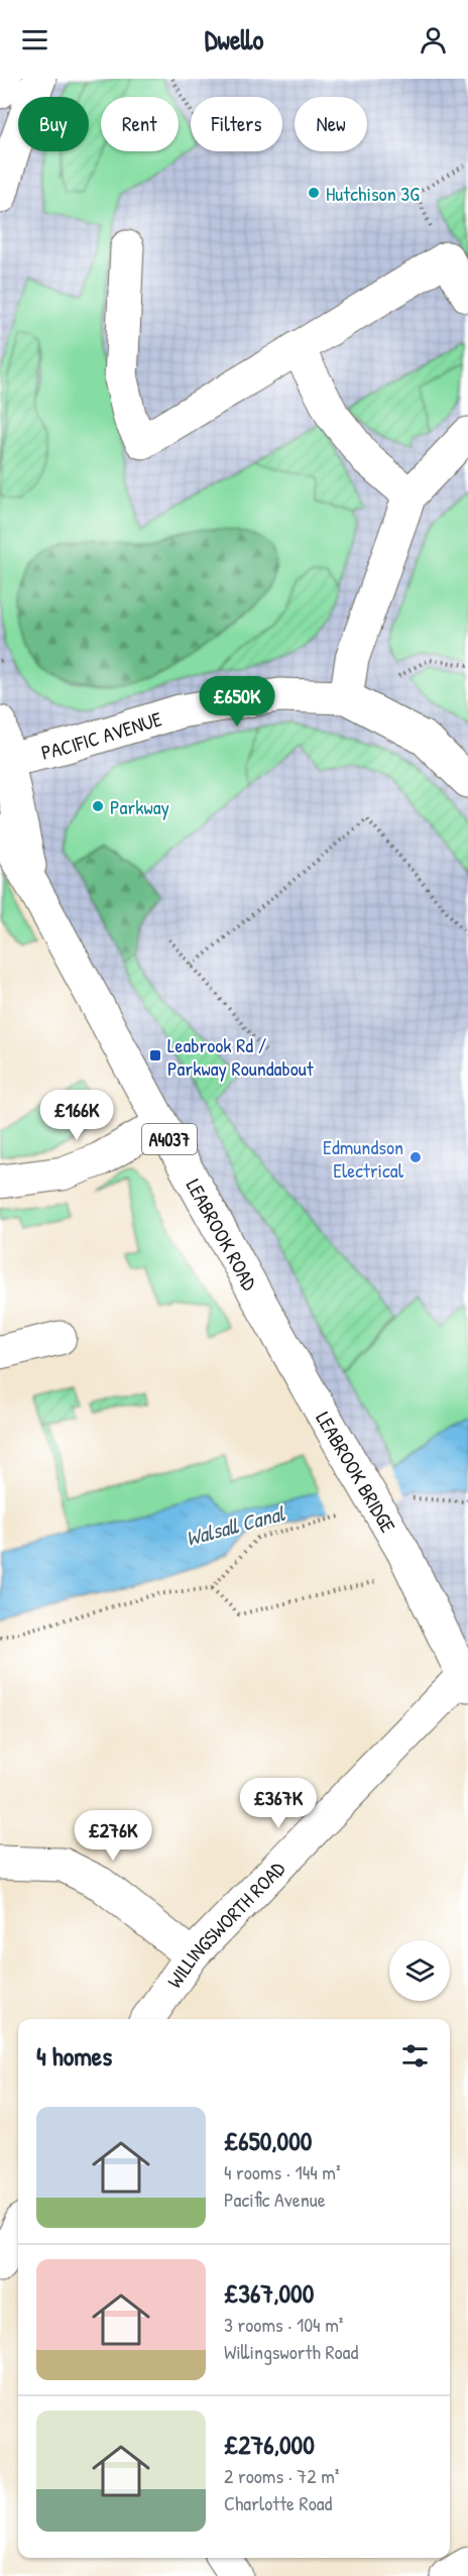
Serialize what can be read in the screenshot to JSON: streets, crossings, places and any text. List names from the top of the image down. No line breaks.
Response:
{"streets":{"street":["PACIFIC AVENUE","A4037","LEABROOK ROAD","LEABROOK BRIDGE","WILLINGSWORTH ROAD"]},"crossings":[["PACIFIC AVENUE","LEABROOK ROAD"],["A4037","LEABROOK BRIDGE"],["A4037","WILLINGSWORTH ROAD"],["LEABROOK ROAD","LEABROOK BRIDGE"]],"water":["Walsall Canal"],"places":{"other":["Hutchison 3G","Parkway","Edmundson Electrical"],"transit":["Leabrook Rd / Parkway Roundabout"]},"page":{"header":"Dwello","chip":["Buy","Rent","Filters","New"],"price":["£650K","£166K","£367K","£276K"],"heading":"4 homes","list":[{"name":"£650,000","note":"4 rooms · 144 m² · Pacific Avenue"},{"name":"£367,000","note":"3 rooms · 104 m² · Willingsworth Road"},{"name":"£276,000","note":"2 rooms · 72 m² · Charlotte Road"}]}}
